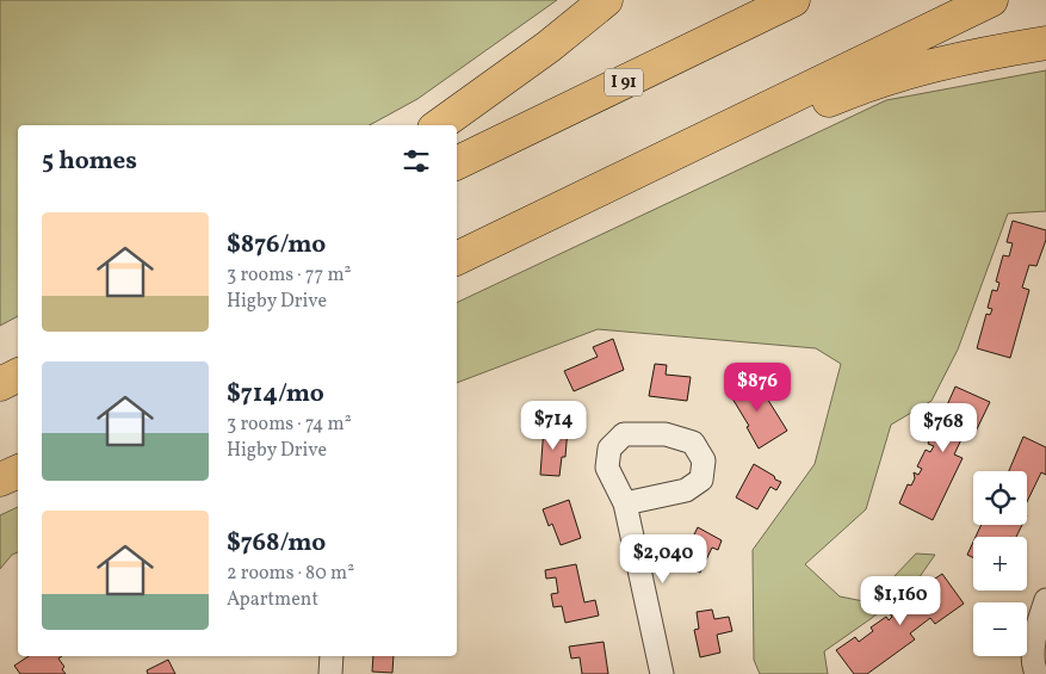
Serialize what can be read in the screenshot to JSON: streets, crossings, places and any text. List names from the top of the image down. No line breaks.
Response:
{"streets":{"highway":["I 91"]},"page":{"heading":"5 homes","list":[{"name":"$876/mo","note":"3 rooms · 77 m² · Higby Drive"},{"name":"$714/mo","note":"3 rooms · 74 m² · Higby Drive"},{"name":"$768/mo","note":"2 rooms · 80 m² · Apartment"}],"price":["$876","$714","$768","$2,040","$1,160"],"map_buttons":["+","−"]}}
